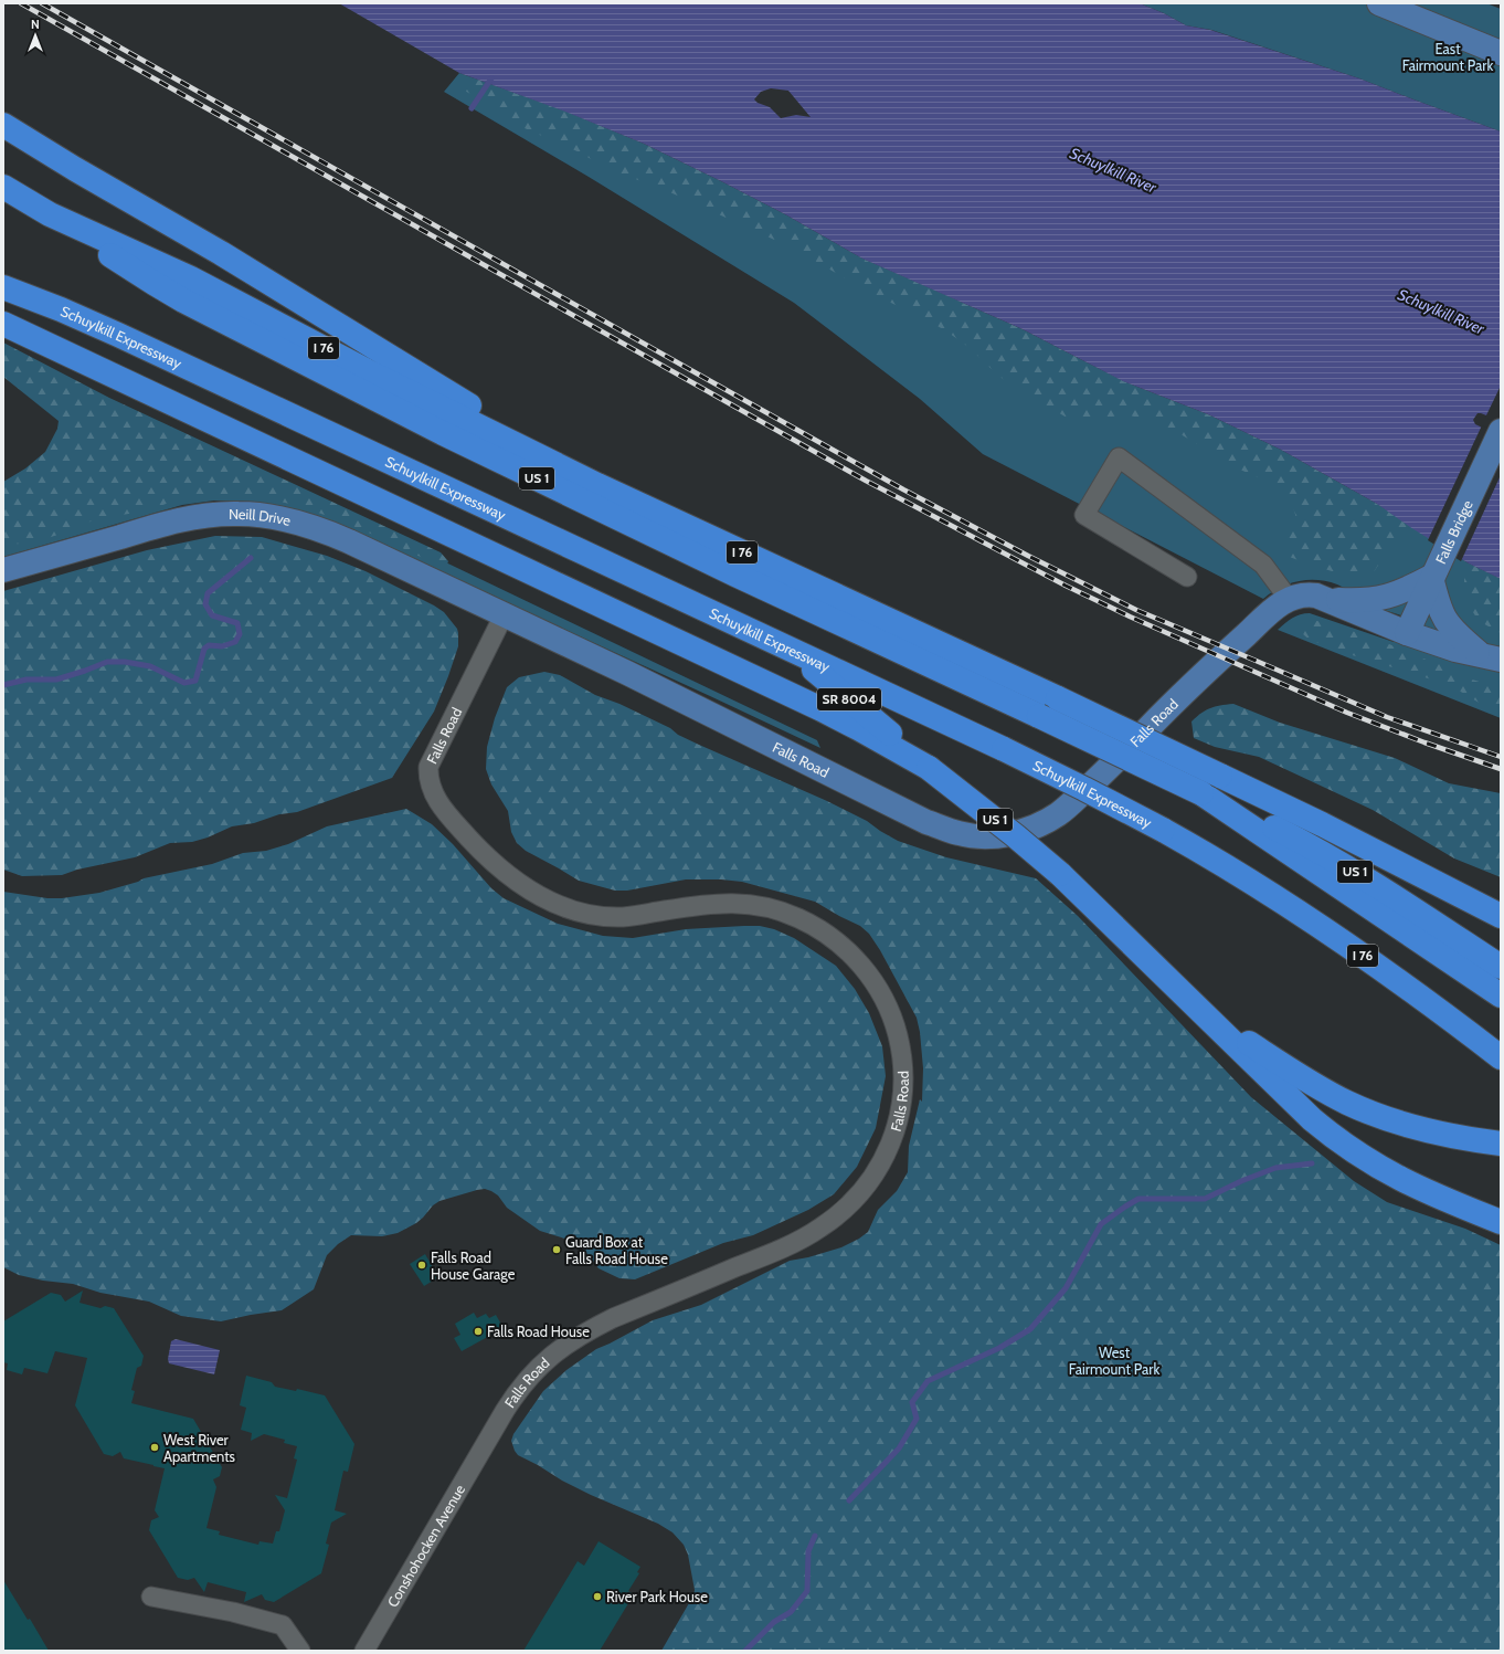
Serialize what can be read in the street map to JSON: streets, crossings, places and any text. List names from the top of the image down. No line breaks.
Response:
{"streets":{"highway":["Schuylkill Expressway","I 76","US 1","SR 8004"],"main road":["Neill Drive","Falls Bridge","Falls Road"],"street":["Conshohocken Avenue"]},"crossings":[["Schuylkill Expressway","SR 8004"],["I 76","US 1"],["US 1","SR 8004"],["Neill Drive","Falls Road"],["Falls Bridge","Falls Road"],["Falls Road","Conshohocken Avenue"]],"water":["Schuylkill River"],"parks":["East Fairmount Park","West Fairmount Park"],"places":["Guard Box at Falls Road House","Falls Road House Garage","Falls Road House","West River Apartments","River Park House"],"north":"top"}
